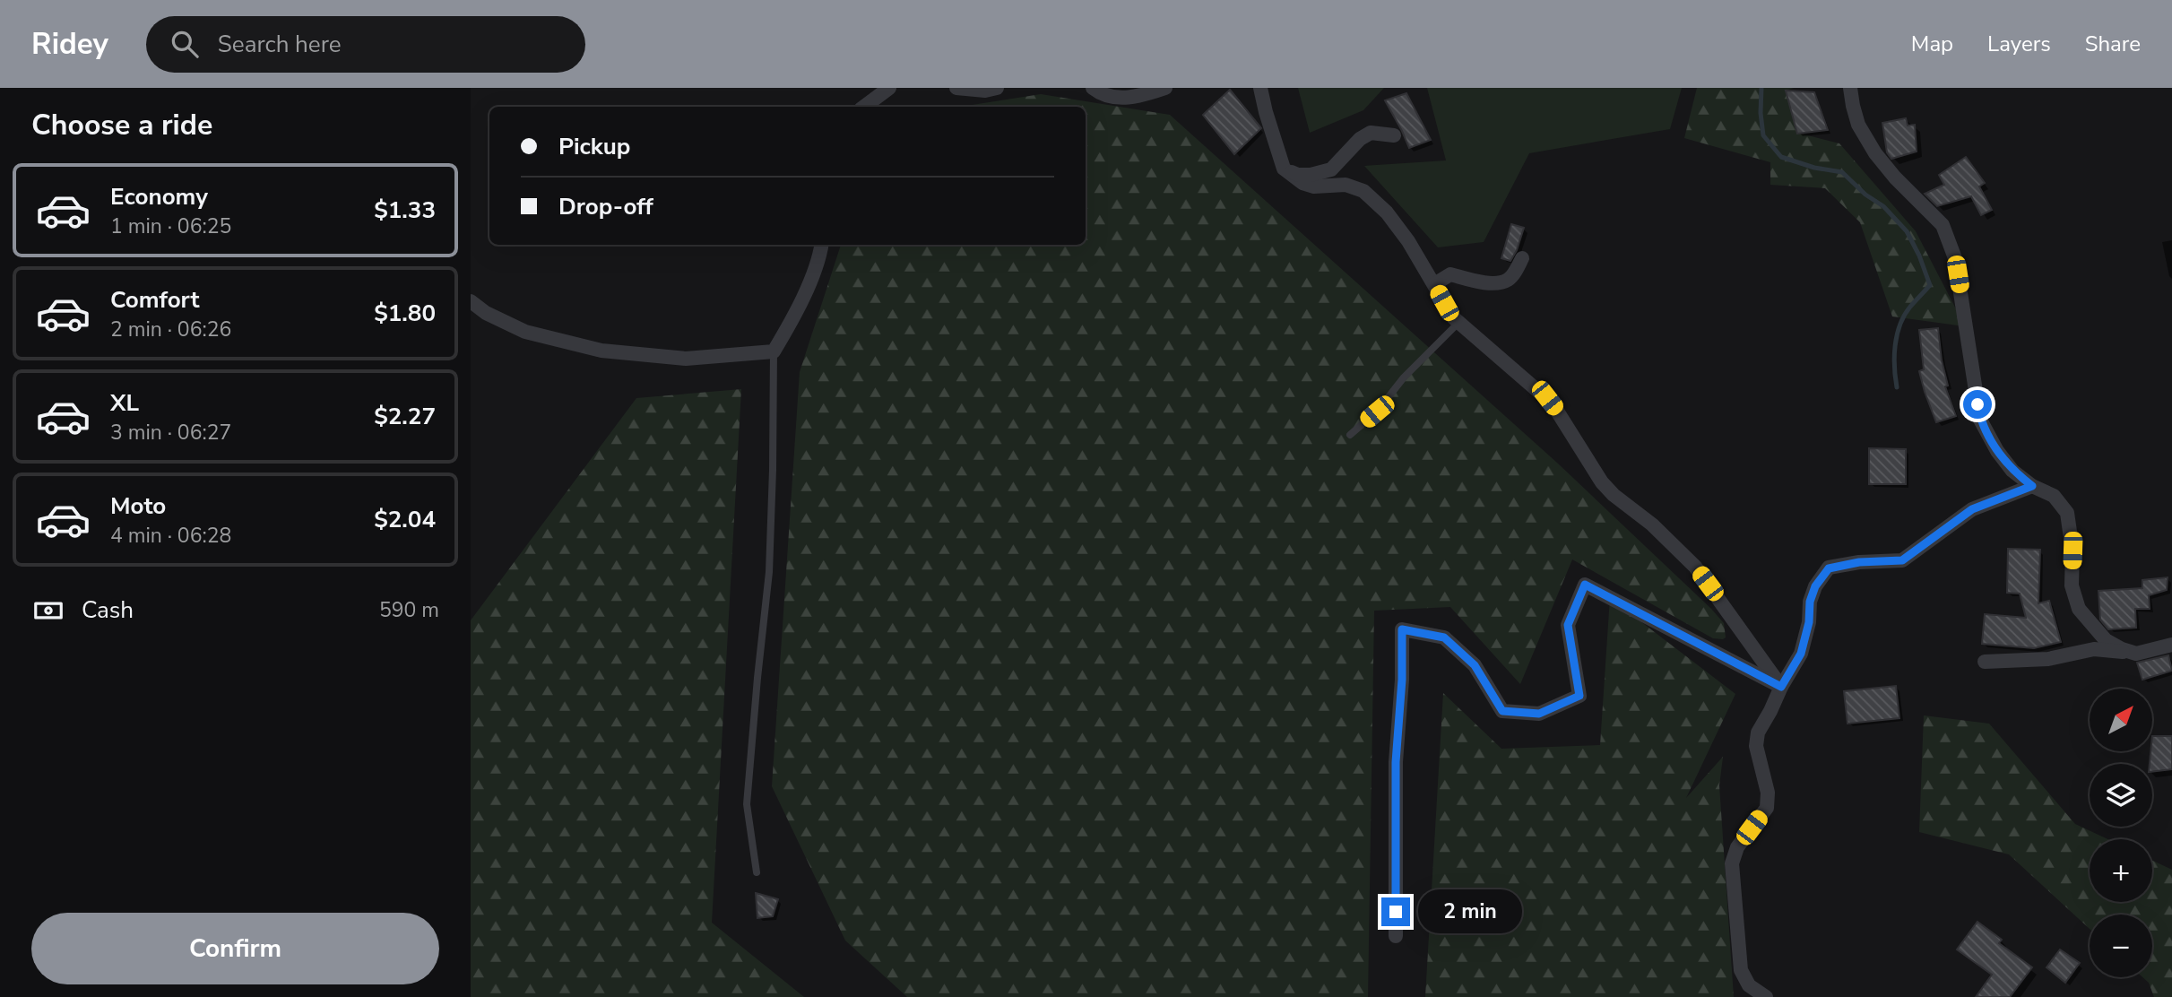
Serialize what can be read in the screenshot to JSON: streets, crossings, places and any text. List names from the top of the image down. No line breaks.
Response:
{"north":"top right","page":{"header":"Ridey","search":"Search here","nav":["Map","Layers","Share"],"heading":"Choose a ride","banner":["Pickup","Drop-off"],"list":[{"name":"Economy","note":"1 min · 06:25","value":"$1.33"},{"name":"Comfort","note":"2 min · 06:26","value":"$1.80"},{"name":"XL","note":"3 min · 06:27","value":"$2.27"},{"name":"Moto","note":"4 min · 06:28","value":"$2.04"}],"pay":["Cash","590 m"],"map_buttons":["+","−"],"bubble":"2 min","buttons":"Confirm"}}
